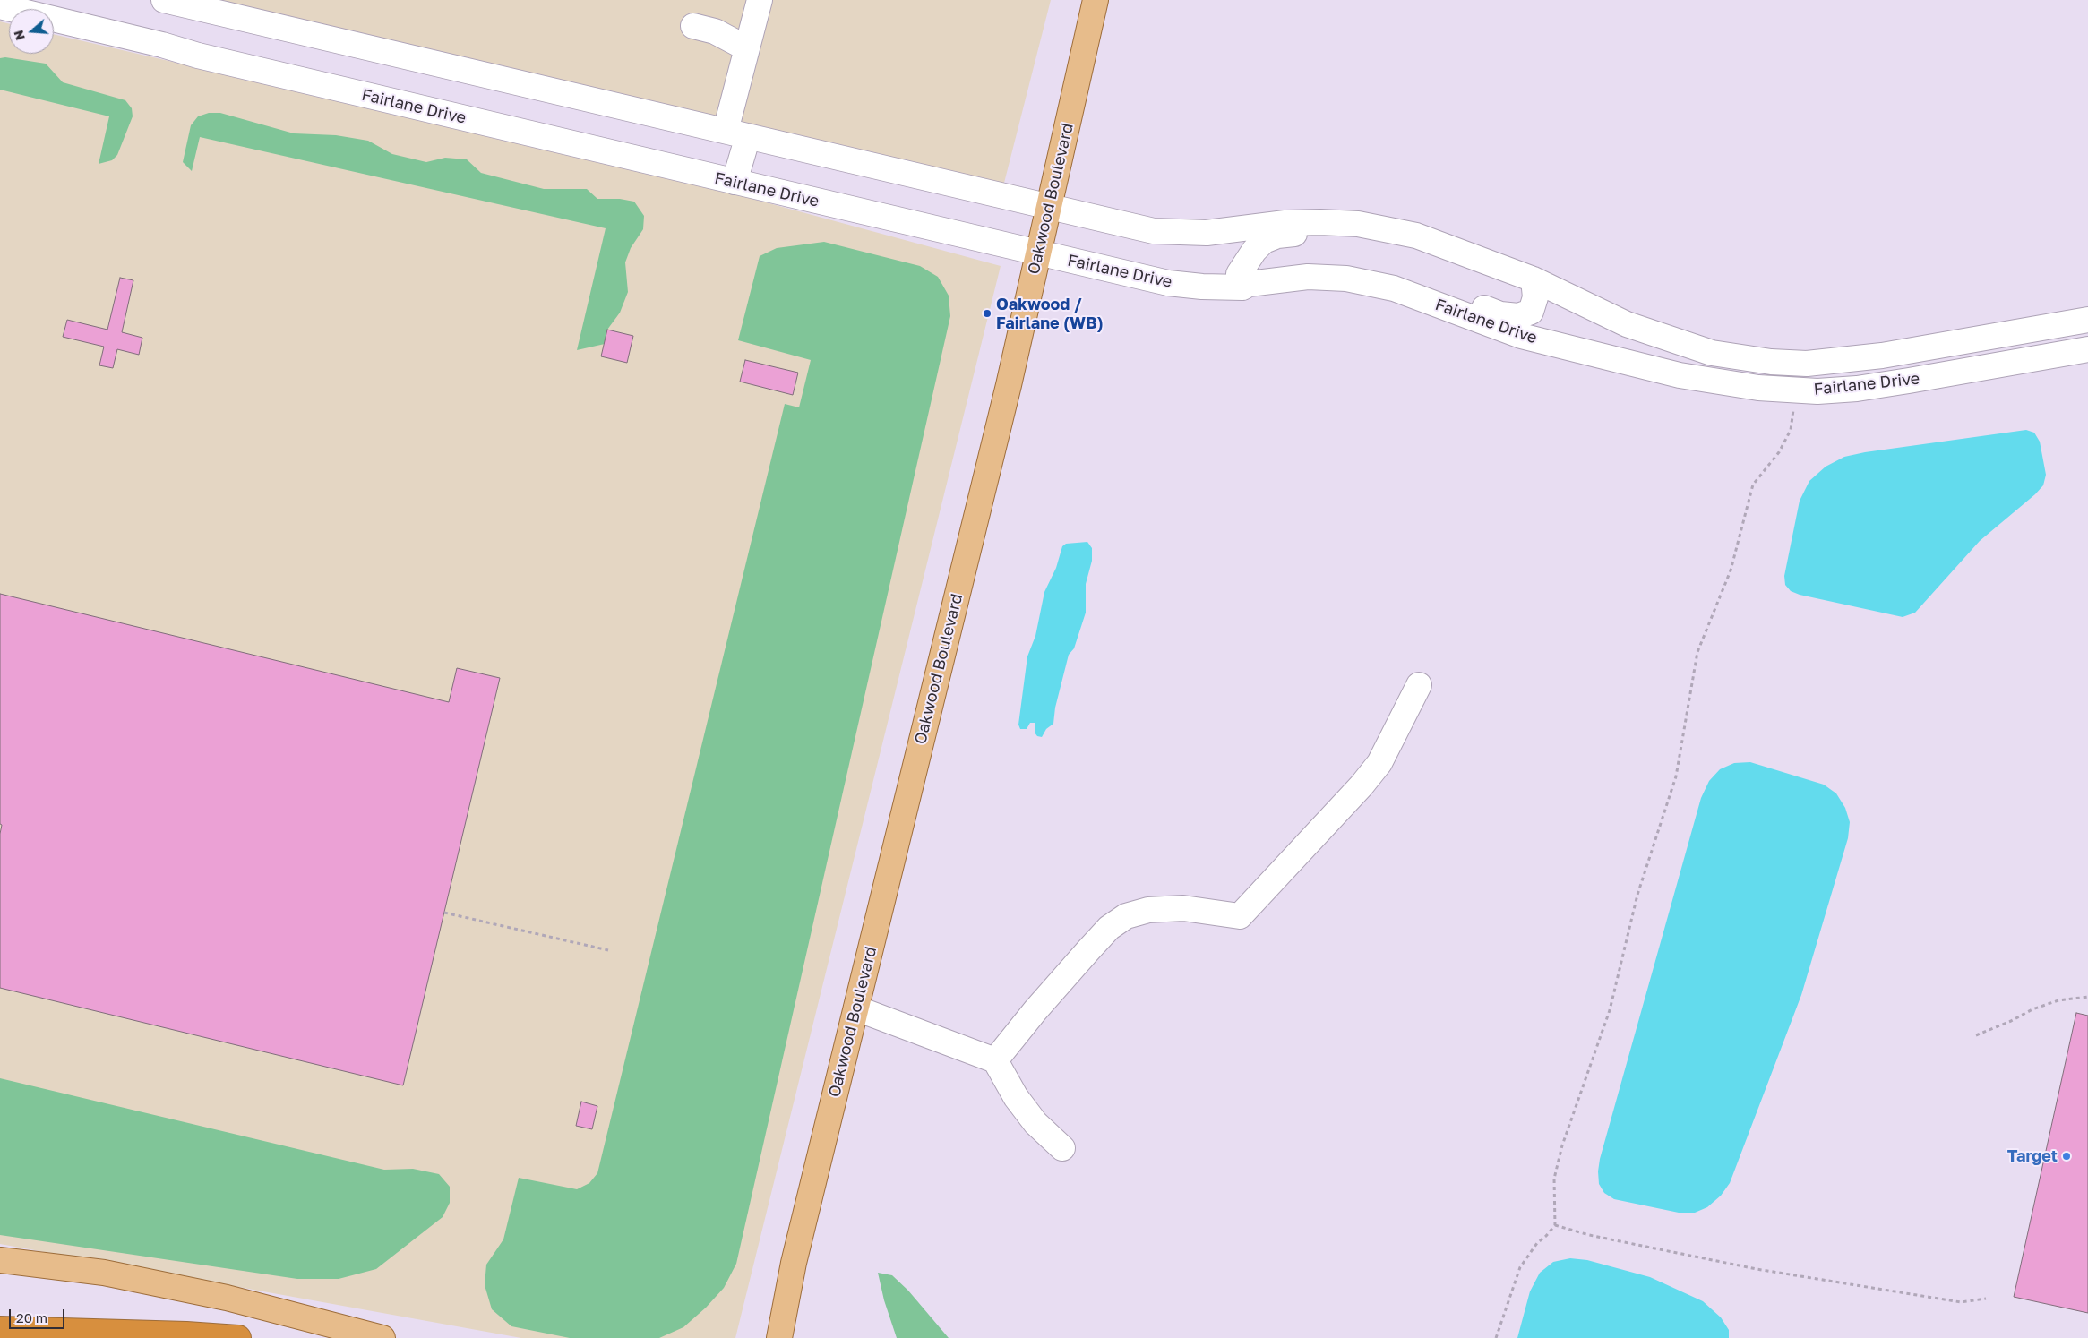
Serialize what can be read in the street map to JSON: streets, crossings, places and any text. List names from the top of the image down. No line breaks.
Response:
{"streets":{"main road":["Oakwood Boulevard"],"street":["Fairlane Drive"]},"crossings":[["Fairlane Drive","Oakwood Boulevard"]],"places":["Oakwood / Fairlane (WB)","Target"],"scale_bar":"20 m","north":"left"}
